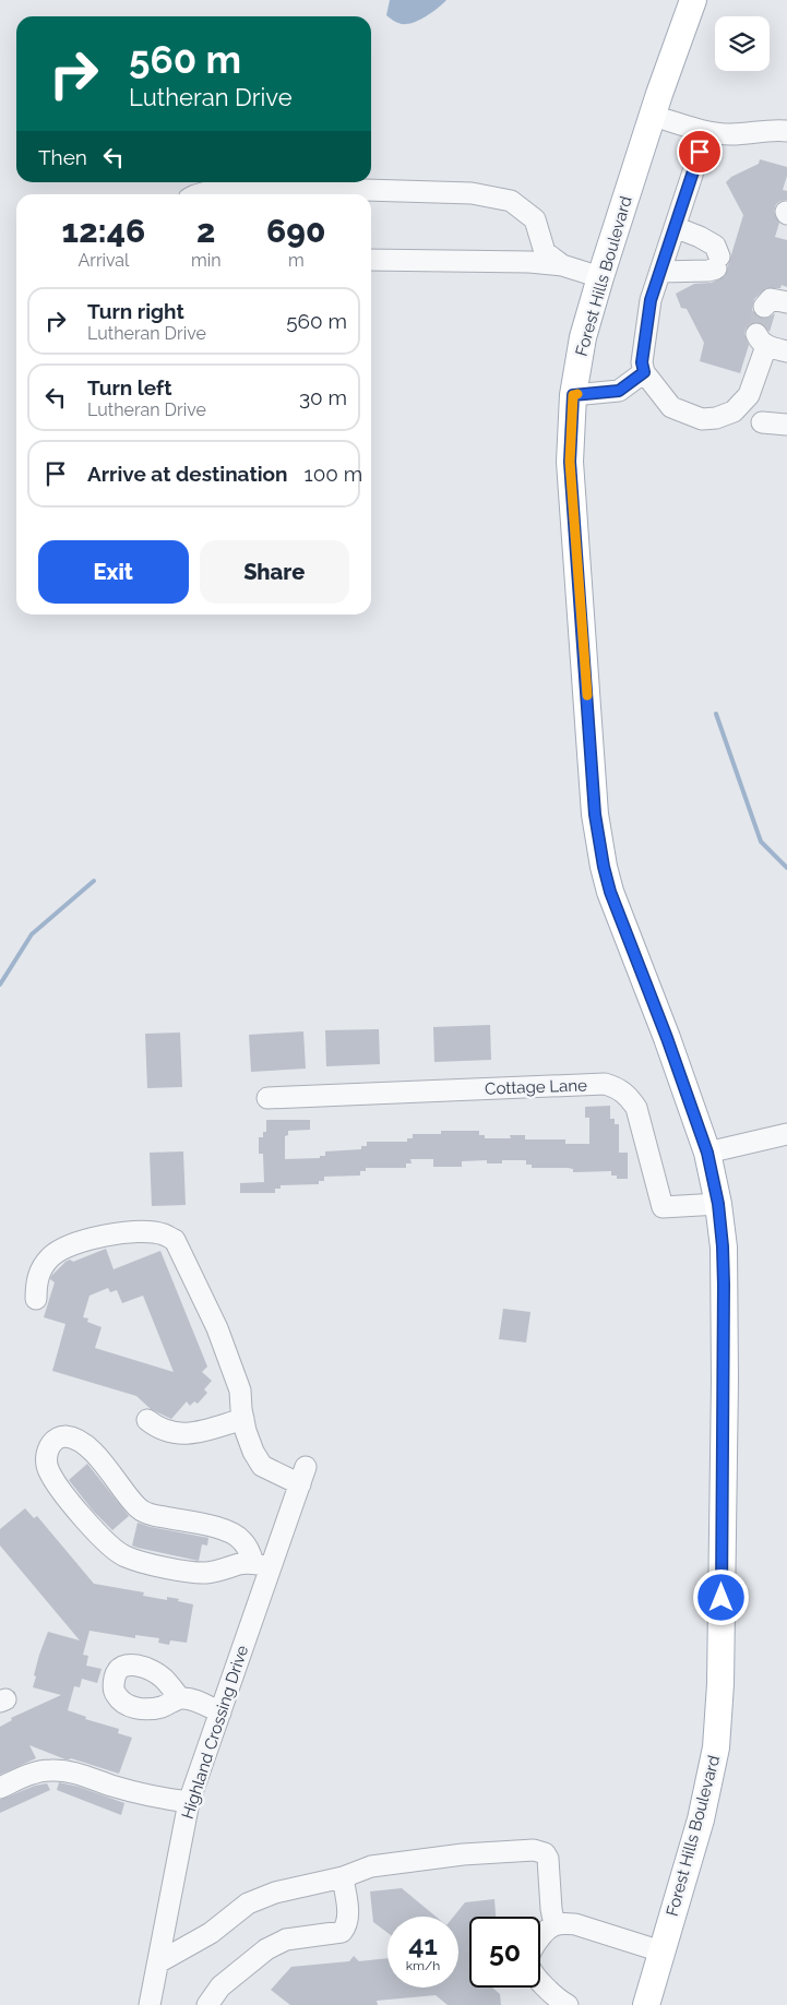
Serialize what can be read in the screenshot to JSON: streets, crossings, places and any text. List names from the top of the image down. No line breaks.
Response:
{"streets":{"main road":["Forest Hills Boulevard"],"street":["Cottage Lane","Highland Crossing Drive"]},"crossings":[["Forest Hills Boulevard","Cottage Lane"]],"page":{"turn":["560 m","Lutheran Drive"],"then":"Then","eta":["12:46","Arrival","2","min","690","m"],"list":[{"name":"Turn right","note":"Lutheran Drive","value":"560 m"},{"name":"Turn left","note":"Lutheran Drive","value":"30 m"},{"name":"Arrive at destination","value":"100 m"}],"buttons":["Exit","Share"],"speed":"41 km/h","limit":"50"}}
